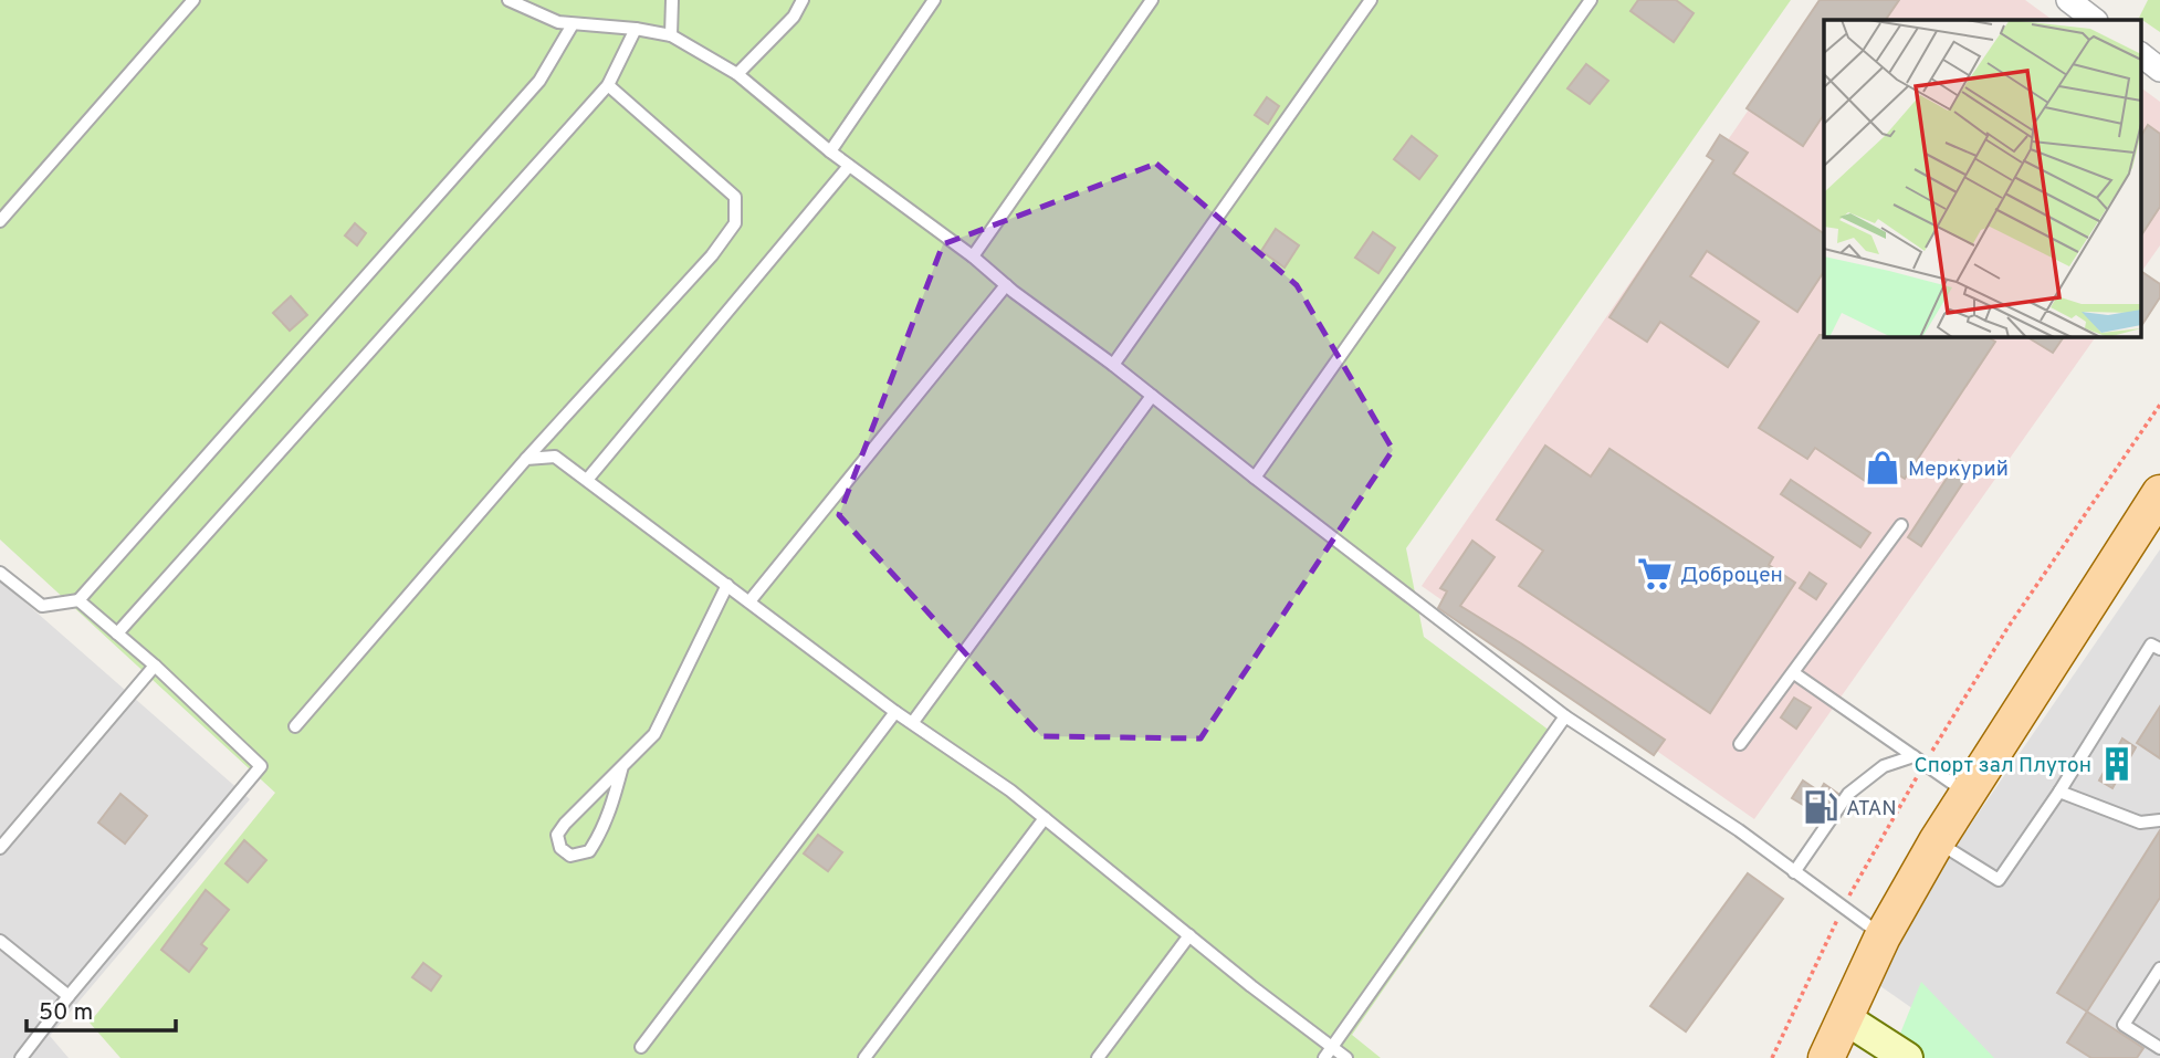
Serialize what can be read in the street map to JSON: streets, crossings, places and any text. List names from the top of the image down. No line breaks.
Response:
{"places":{"shop":["Меркурий"],"supermarket":["Доброцен"],"building":["Спорт зал Плутон"],"fuel station":["ATAN"]},"scale_bar":"50 m"}
